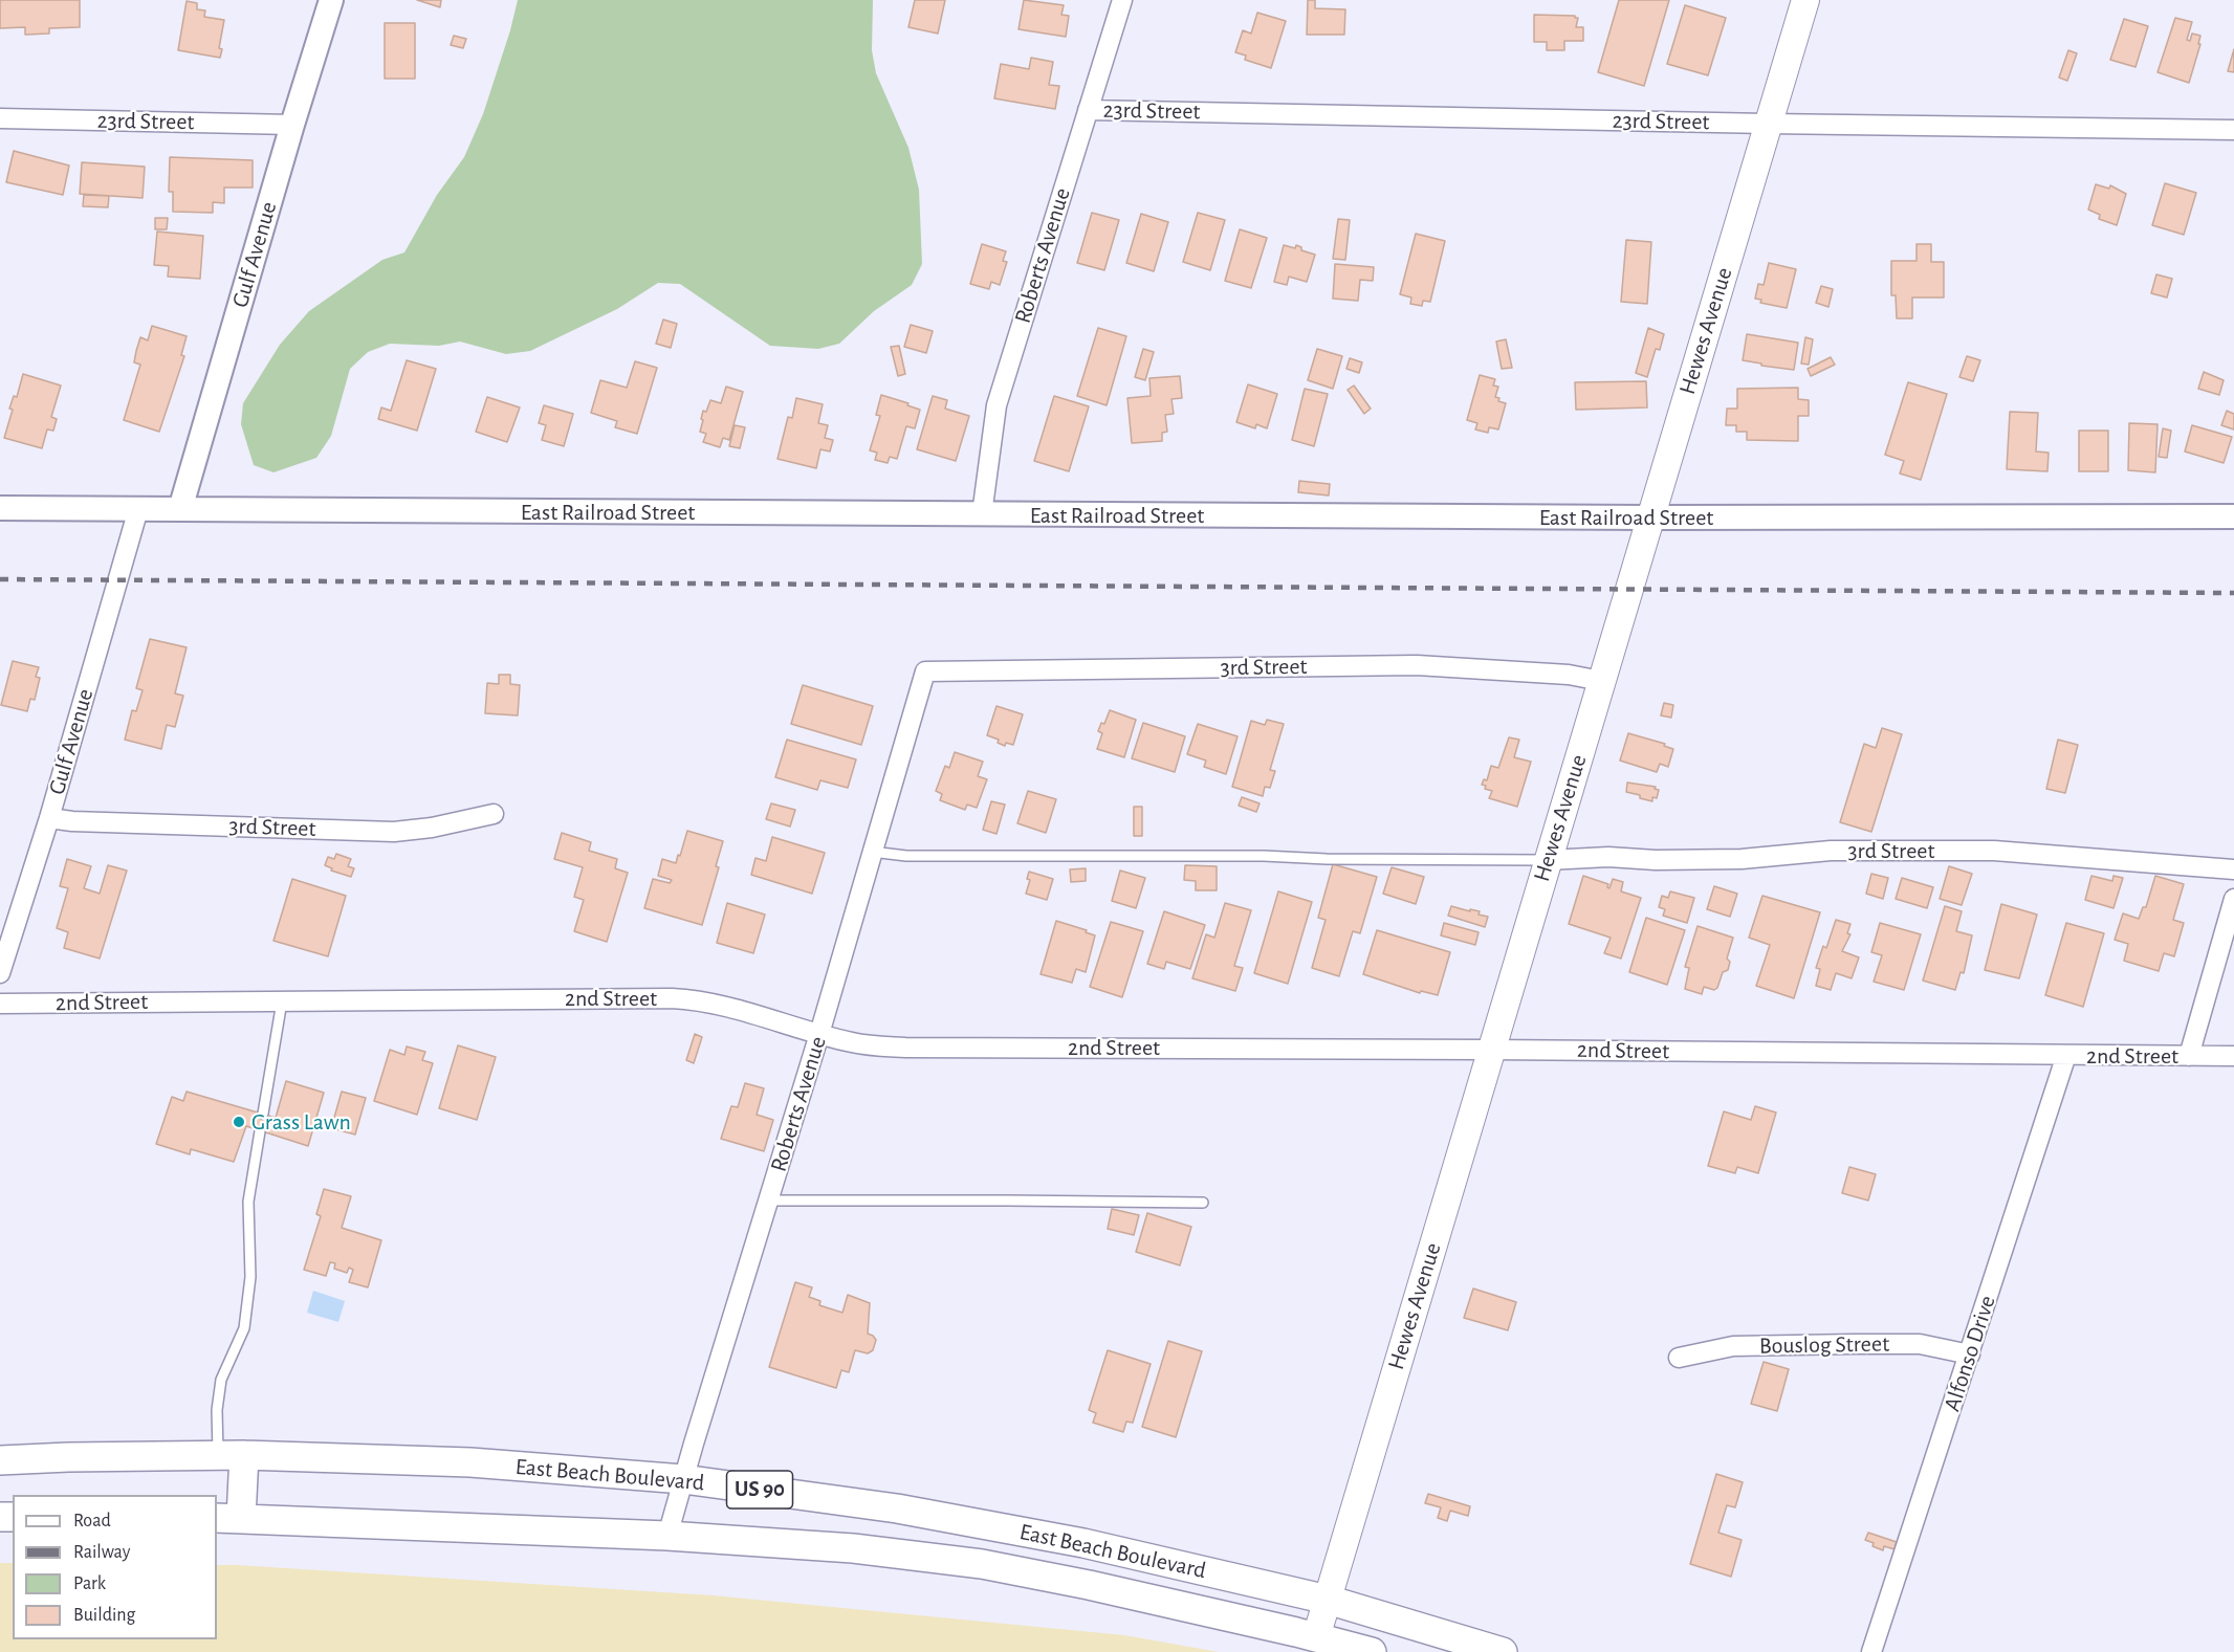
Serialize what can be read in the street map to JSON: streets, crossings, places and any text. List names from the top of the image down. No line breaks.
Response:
{"streets":{"main road":["Hewes Avenue","East Beach Boulevard","US 90"],"street":["23rd Street","Gulf Avenue","Roberts Avenue","East Railroad Street","3rd Street","2nd Street","Bouslog Street","Alfonso Drive"]},"crossings":[["23rd Street","Gulf Avenue"],["23rd Street","Roberts Avenue"],["23rd Street","Hewes Avenue"],["Gulf Avenue","East Railroad Street"],["Gulf Avenue","3rd Street"],["Roberts Avenue","East Railroad Street"],["Roberts Avenue","3rd Street"],["Roberts Avenue","2nd Street"],["Roberts Avenue","East Beach Boulevard"],["Hewes Avenue","East Railroad Street"],["Hewes Avenue","3rd Street"],["Hewes Avenue","2nd Street"],["Hewes Avenue","East Beach Boulevard"],["2nd Street","Alfonso Drive"],["Bouslog Street","Alfonso Drive"]],"places":["Grass Lawn"],"legend":["Road","Railway","Park","Building"]}
